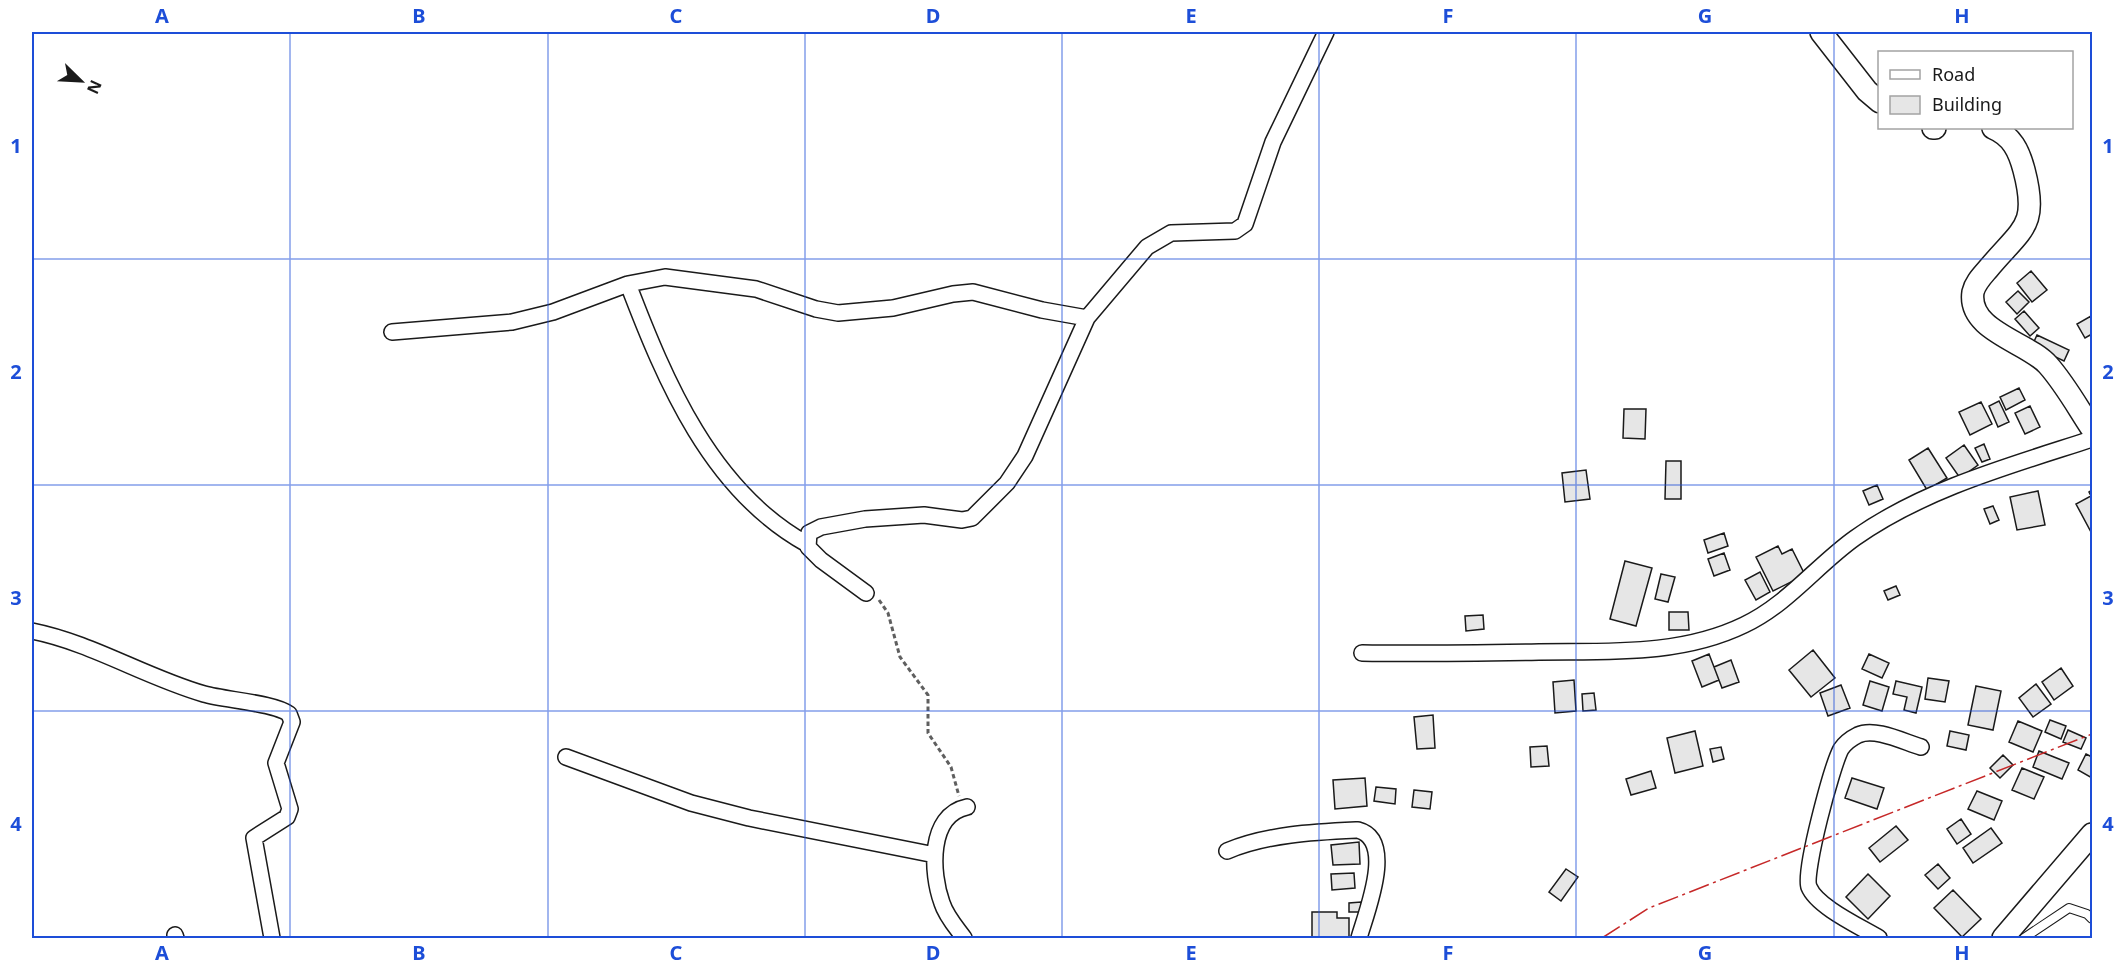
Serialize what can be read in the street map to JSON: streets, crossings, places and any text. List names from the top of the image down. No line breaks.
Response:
{"legend":["Road","Building"],"north":"bottom right","grid":{"columns":["A","B","C","D","E","F","G","H"],"rows":["1","2","3","4"]}}
